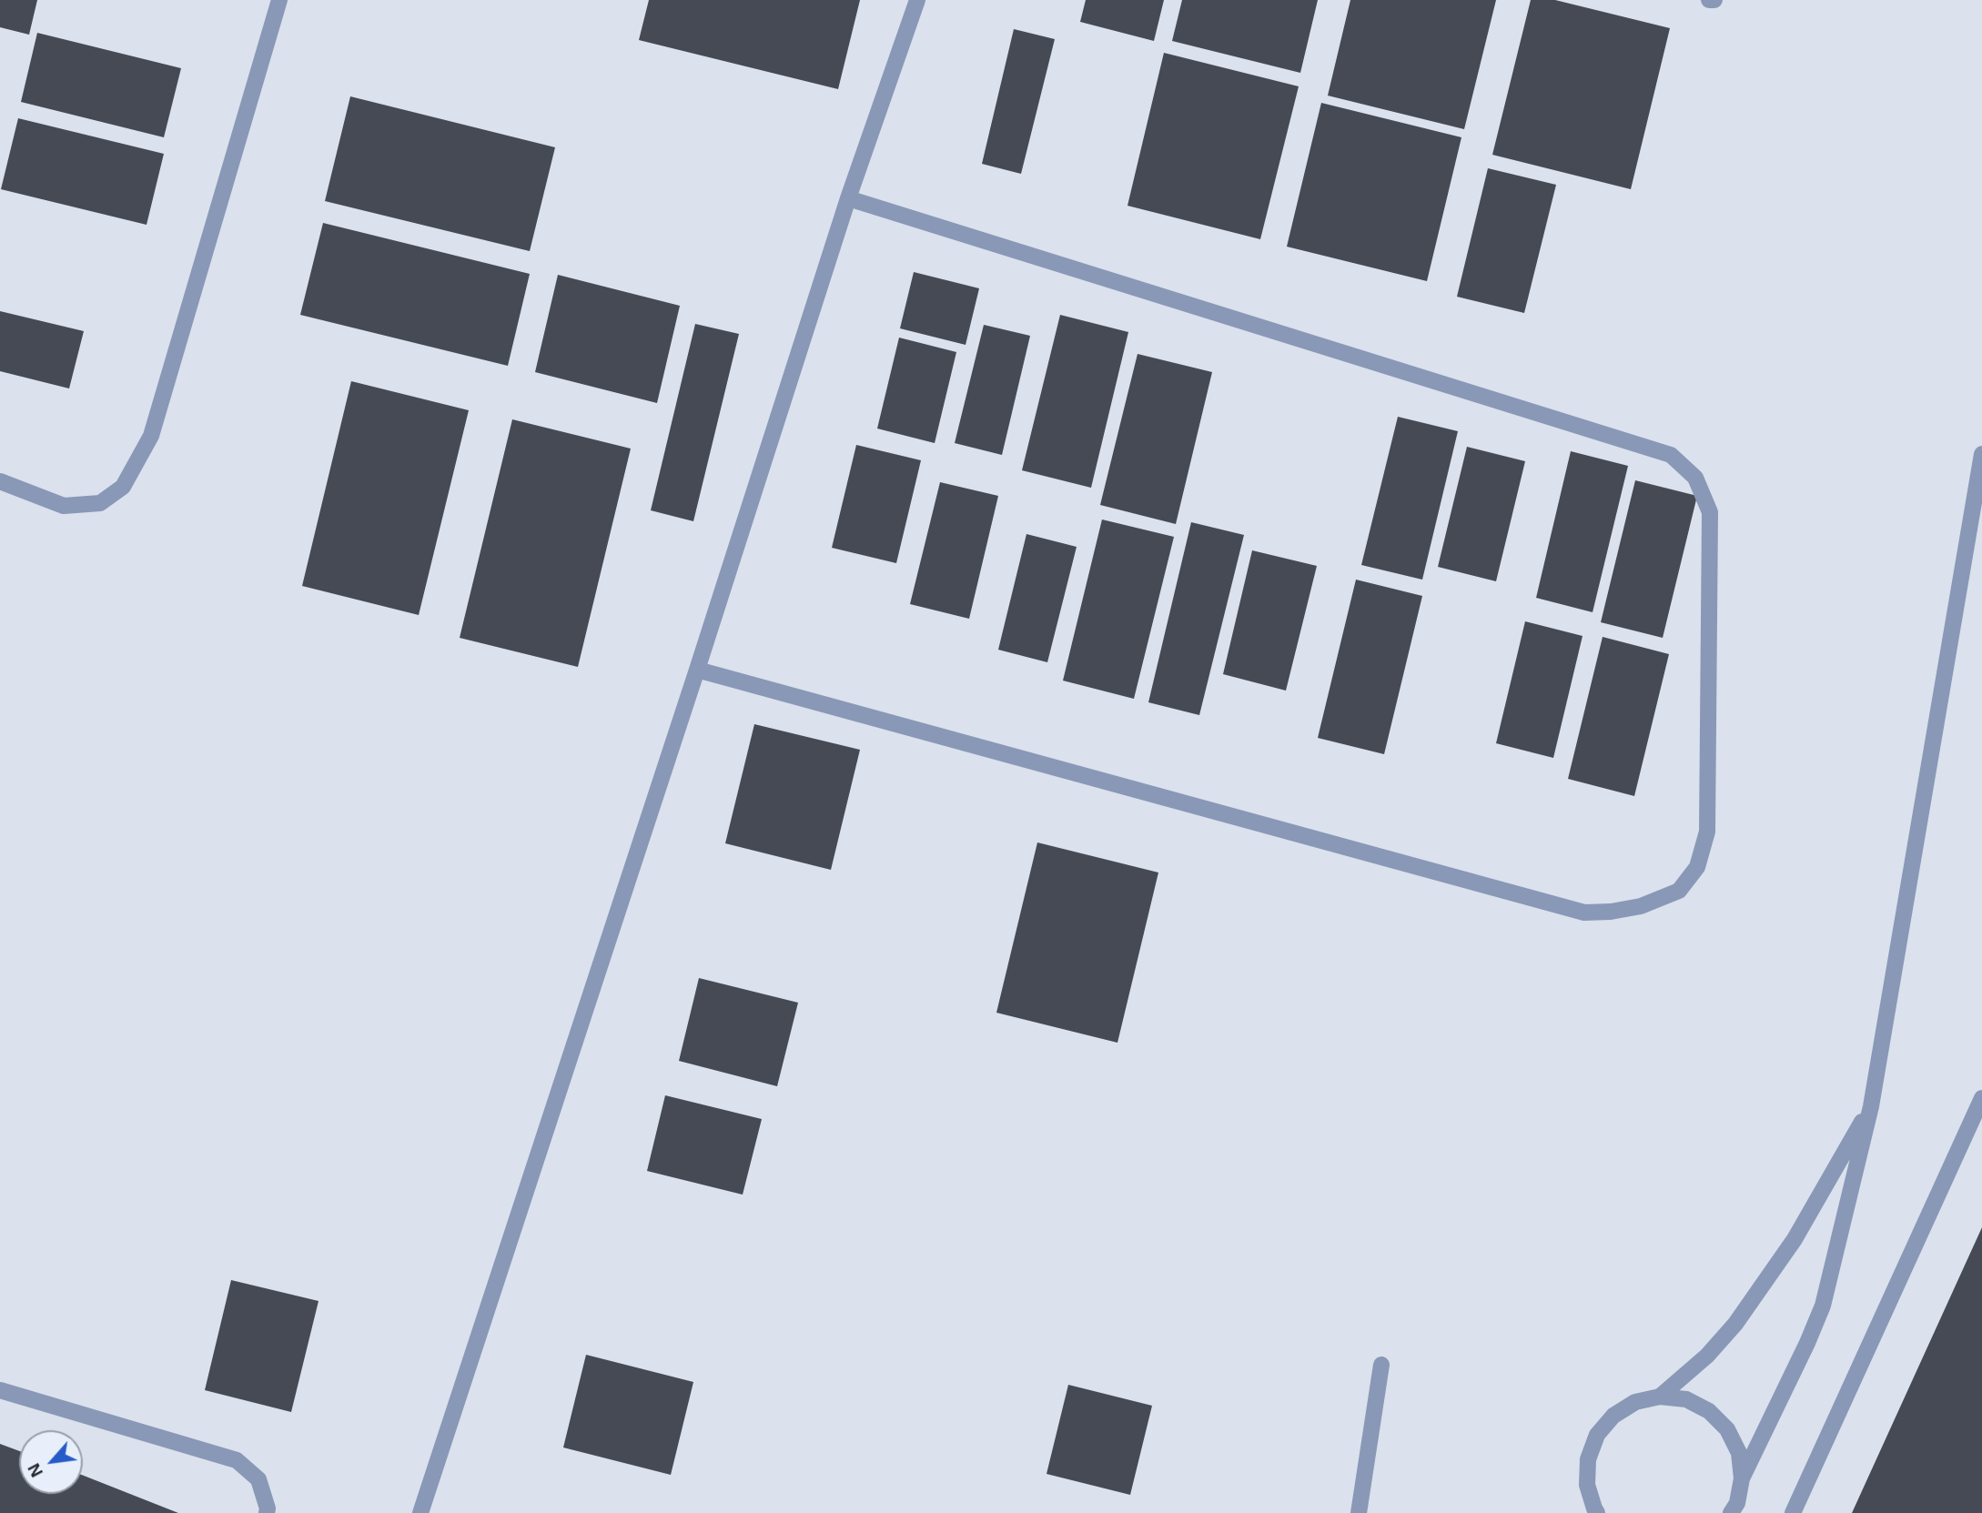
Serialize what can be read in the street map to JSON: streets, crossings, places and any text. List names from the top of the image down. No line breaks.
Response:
{"north":"bottom left"}
